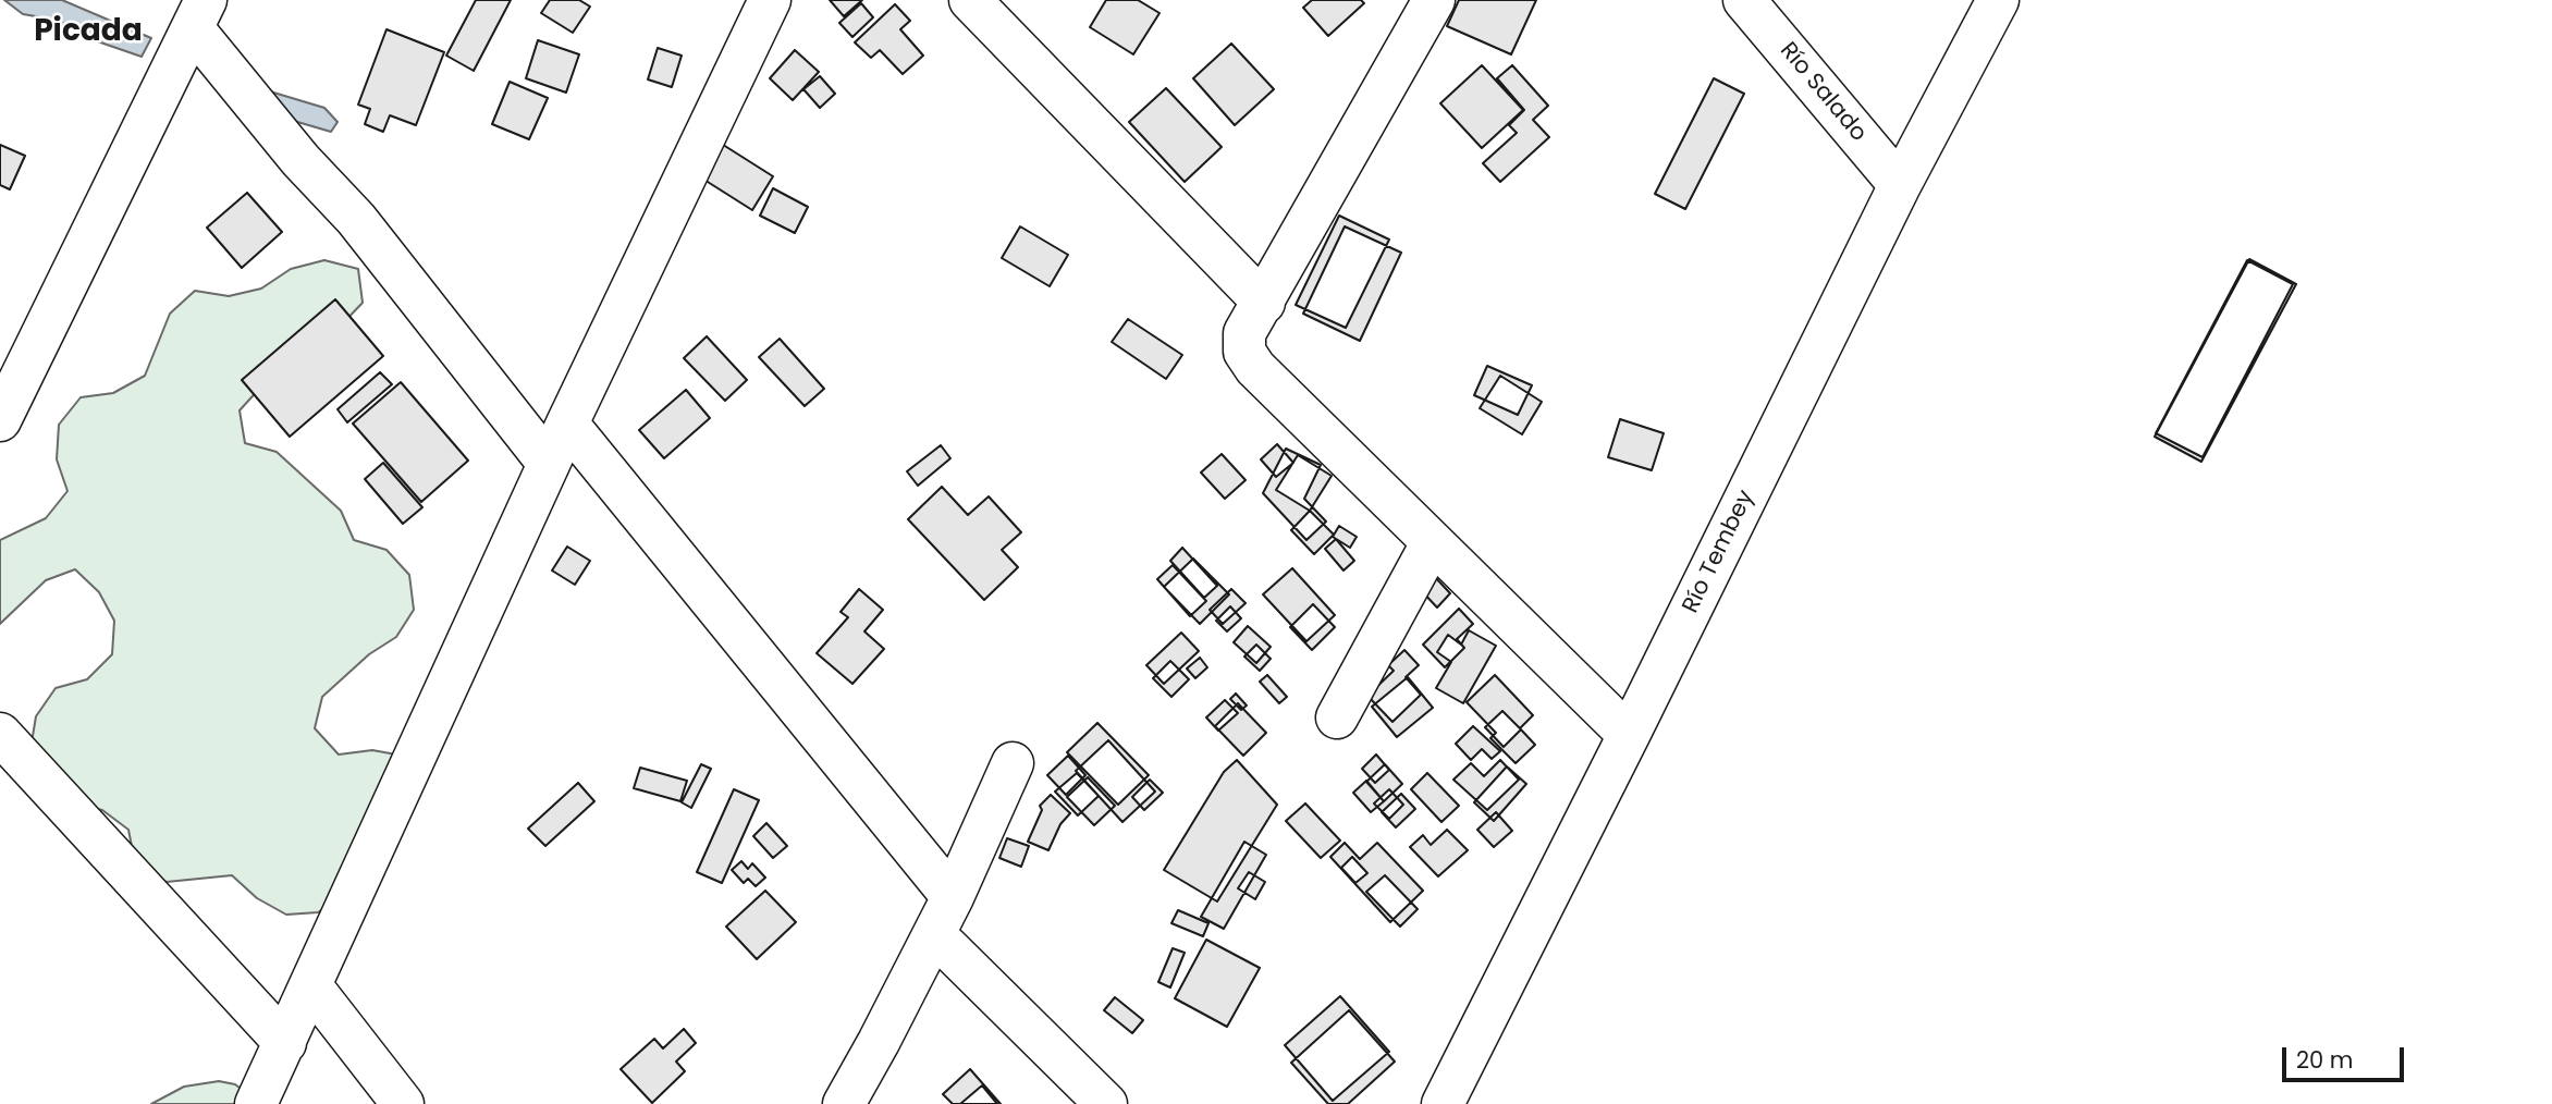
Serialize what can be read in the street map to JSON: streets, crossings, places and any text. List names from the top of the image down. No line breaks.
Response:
{"streets":{"street":["Río Salado","Río Tembey"]},"crossings":[["Río Salado","Río Tembey"]],"districts":["Picada"],"scale_bar":"20 m"}
